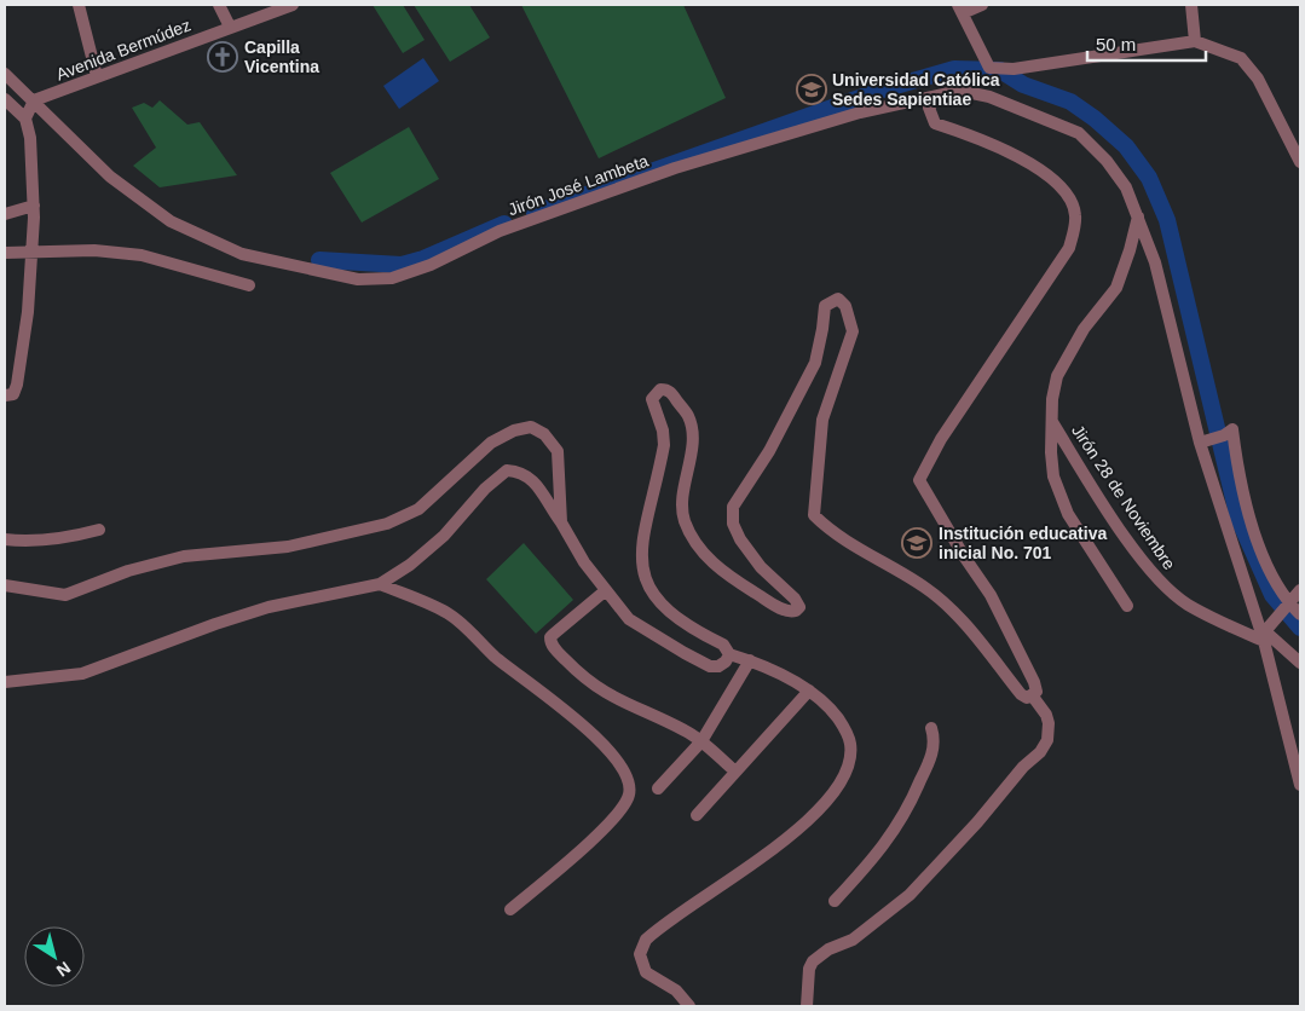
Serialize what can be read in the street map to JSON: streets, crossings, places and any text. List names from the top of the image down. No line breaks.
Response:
{"streets":{"street":["Avenida Bermúdez","Jirón José Lambeta","Jirón 28 de Noviembre"]},"crossings":[["Avenida Bermúdez","Jirón José Lambeta"],["Jirón José Lambeta","Jirón 28 de Noviembre"]],"places":{"church":["Capilla Vicentina"],"school or university":["Universidad Católica Sedes Sapientiae","Institución educativa inicial No. 701"]},"scale_bar":"50 m","north":"bottom right"}
